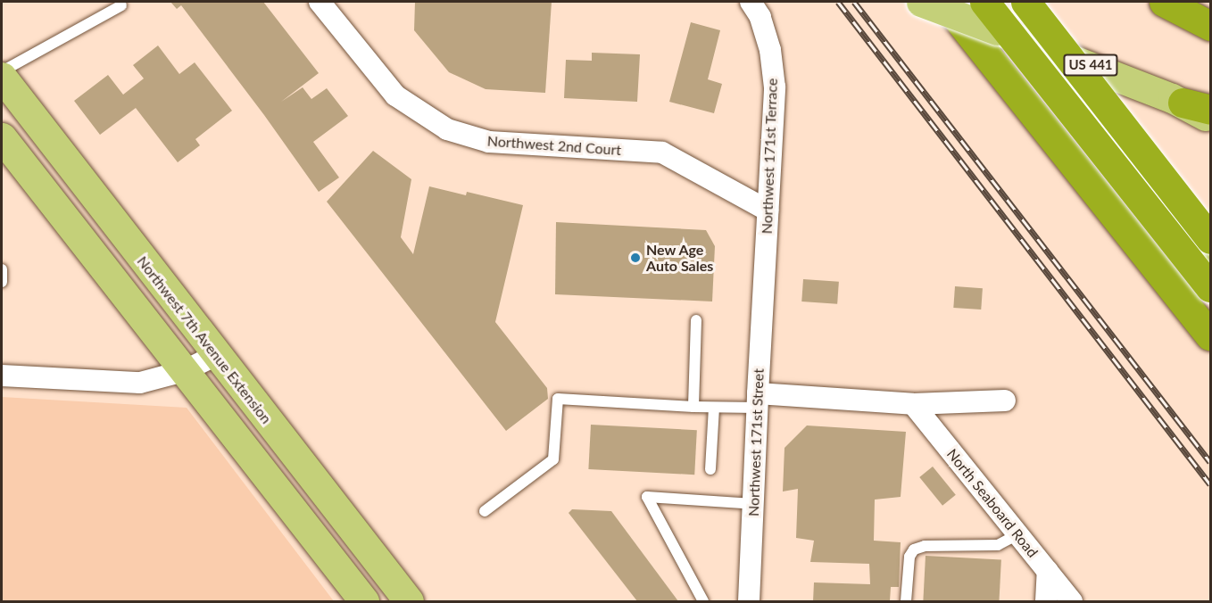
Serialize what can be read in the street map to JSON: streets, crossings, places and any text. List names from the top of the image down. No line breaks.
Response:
{"streets":{"main road":["US 441","Northwest 7th Avenue Extension"],"street":["Northwest 2nd Court","Northwest 171st Terrace","Northwest 171st Street","North Seaboard Road"]},"crossings":[["Northwest 2nd Court","Northwest 171st Terrace"],["Northwest 171st Terrace","Northwest 171st Street"]],"places":["New Age Auto Sales"]}
